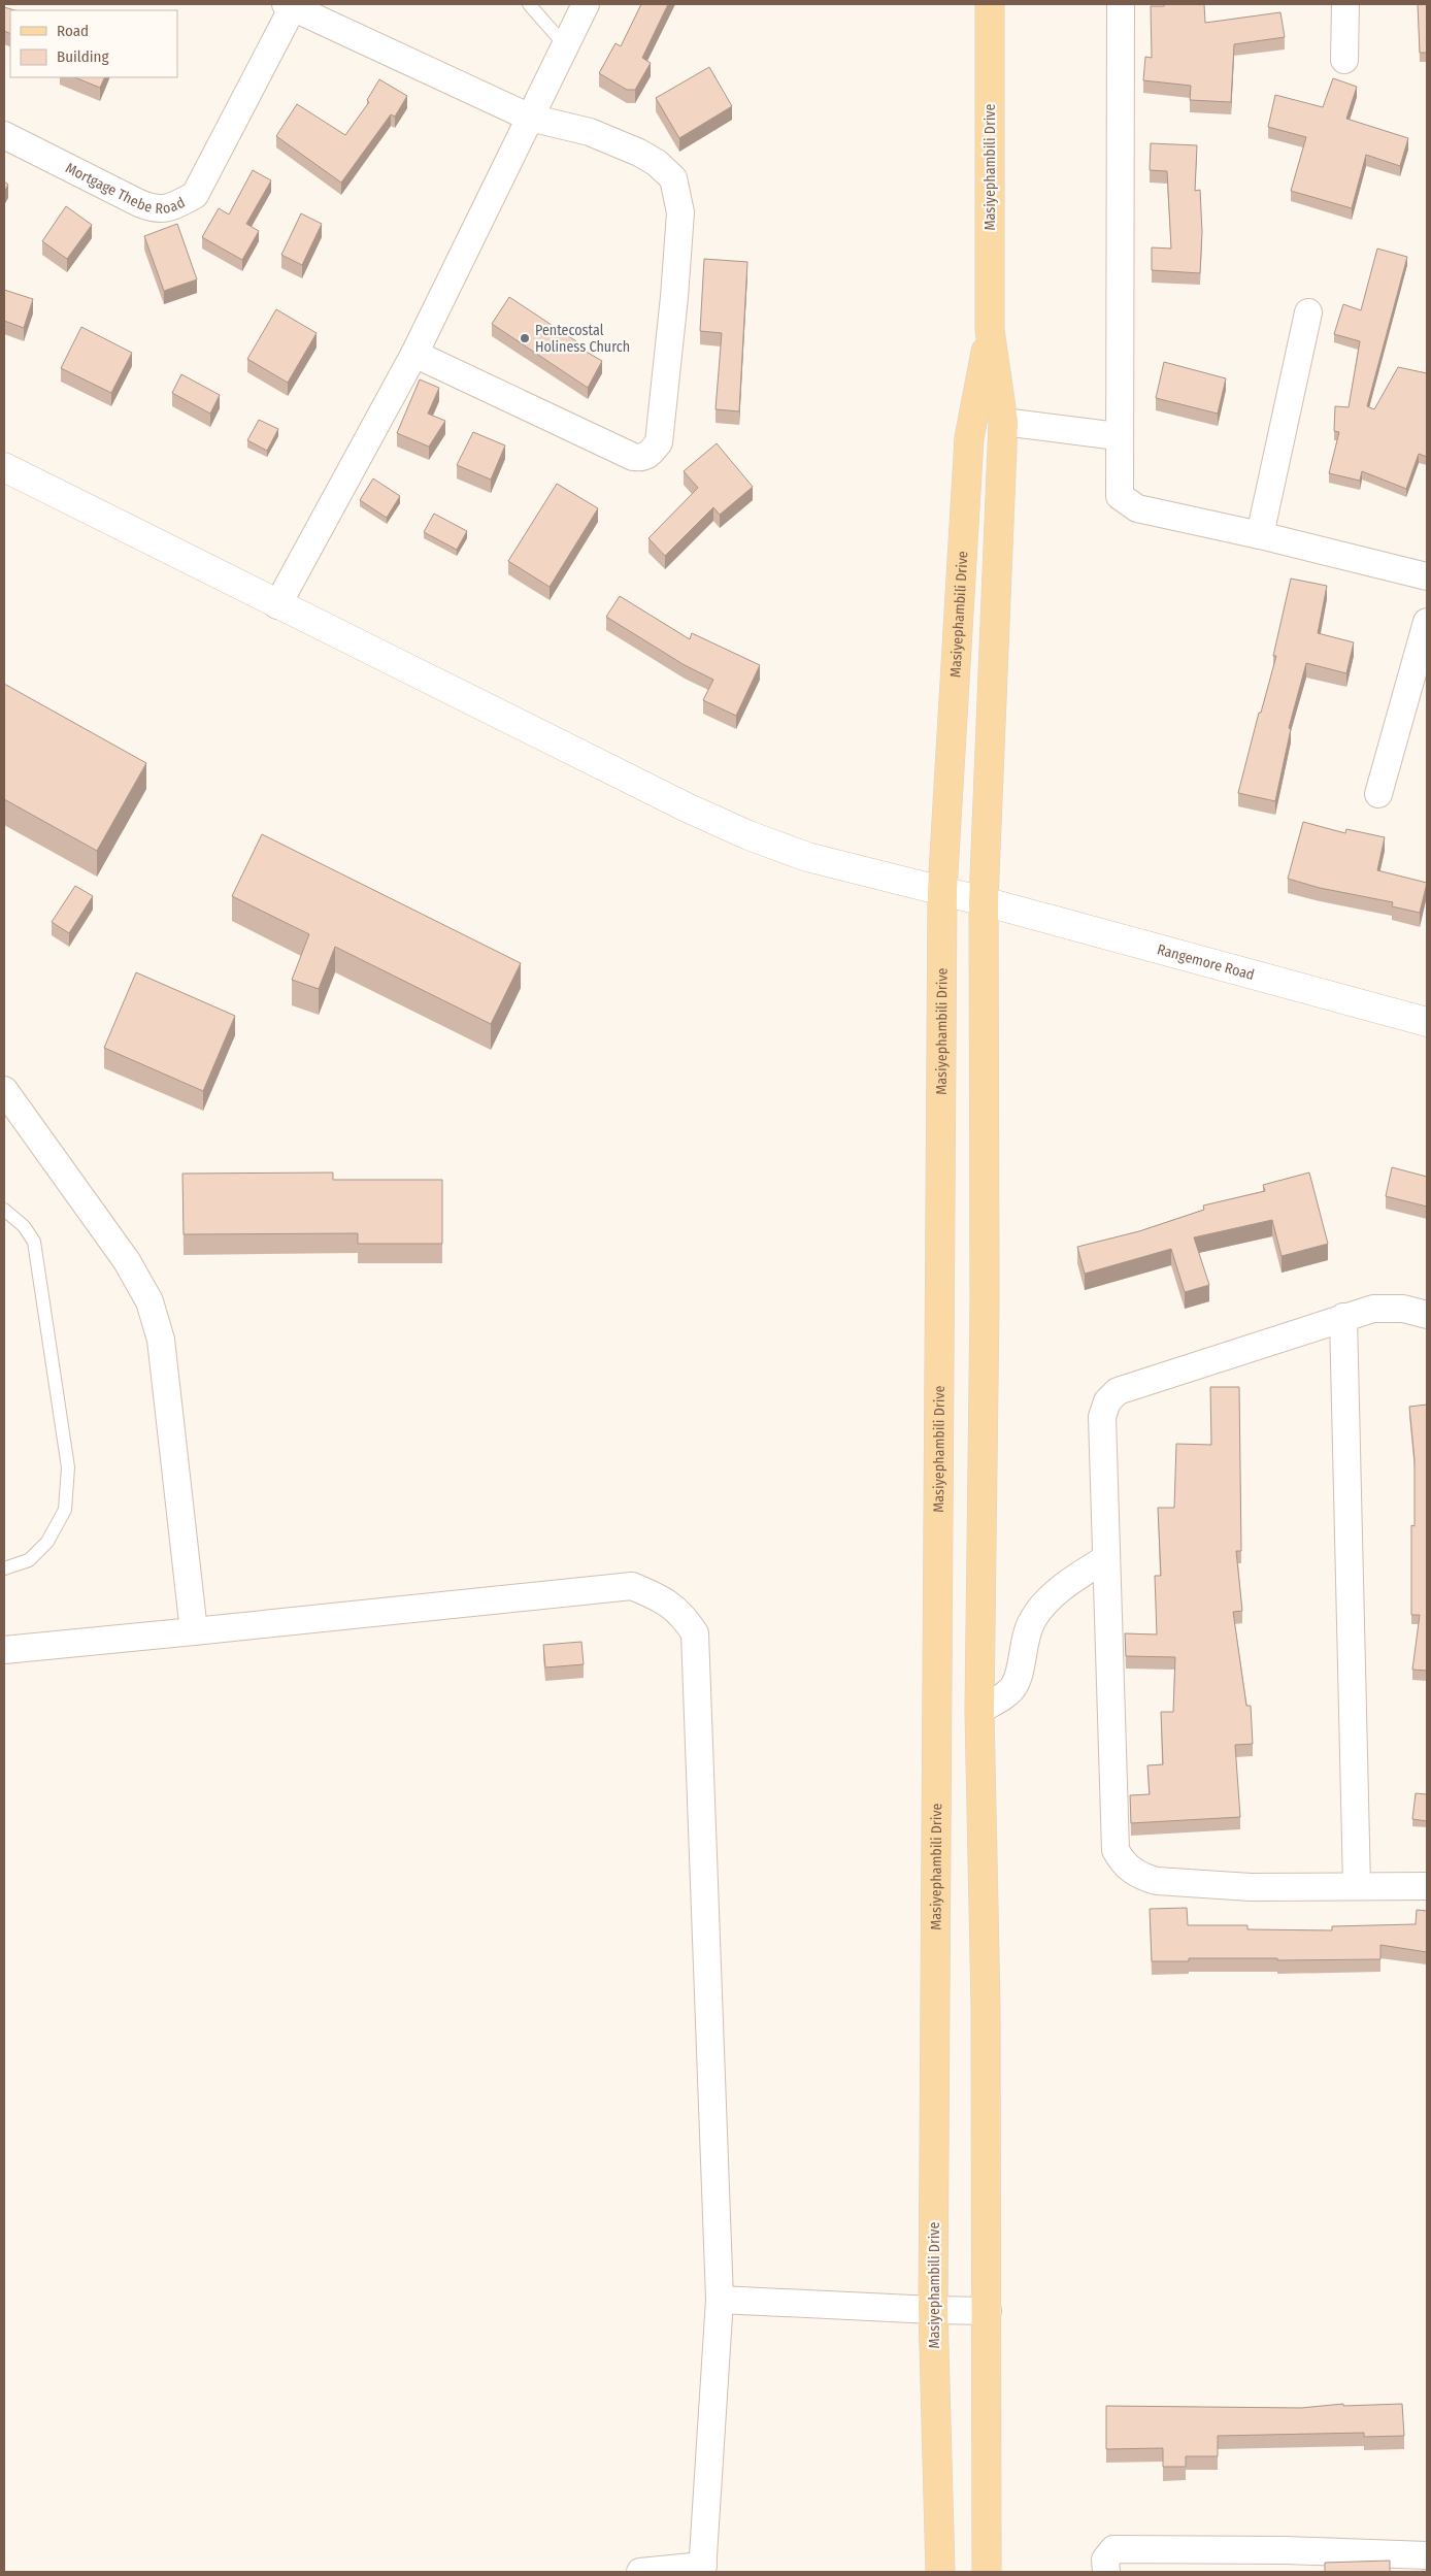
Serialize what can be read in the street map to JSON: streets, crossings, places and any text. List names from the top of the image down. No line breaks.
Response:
{"streets":{"main road":["Masiyephambili Drive"],"street":["Mortgage Thebe Road","Rangemore Road"]},"crossings":[["Masiyephambili Drive","Rangemore Road"]],"places":["Pentecostal Holiness Church"],"legend":["Road","Building"]}
